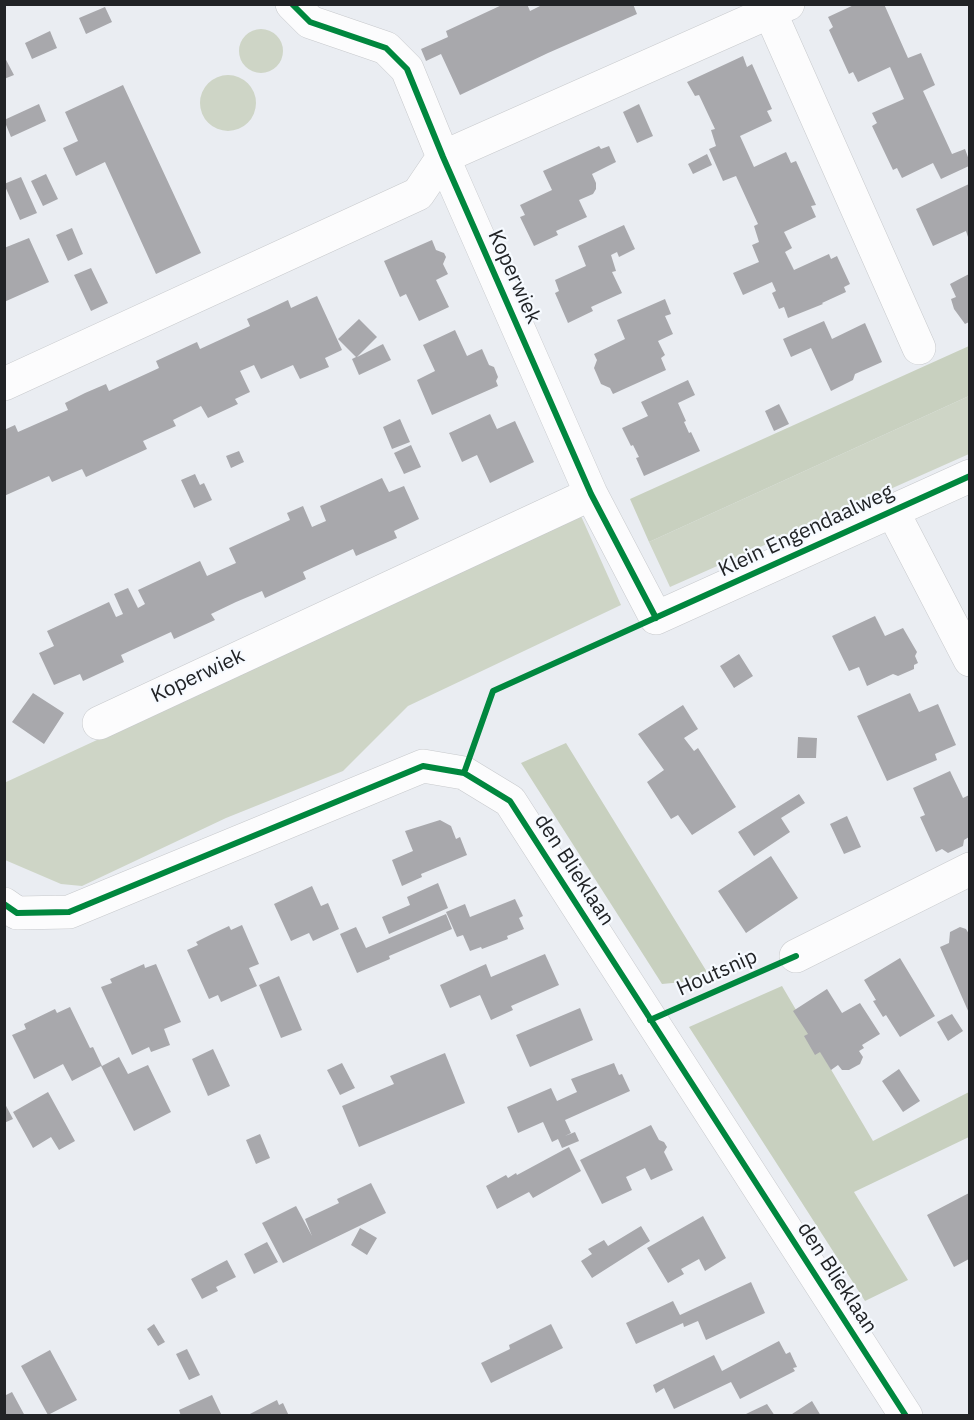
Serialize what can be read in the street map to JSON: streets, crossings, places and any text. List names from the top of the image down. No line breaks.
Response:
{"streets":{"street":["Koperwiek","Klein Engendaalweg","den Blieklaan"],"cycle path":["Houtsnip"]},"crossings":[["Koperwiek","Klein Engendaalweg"]]}
